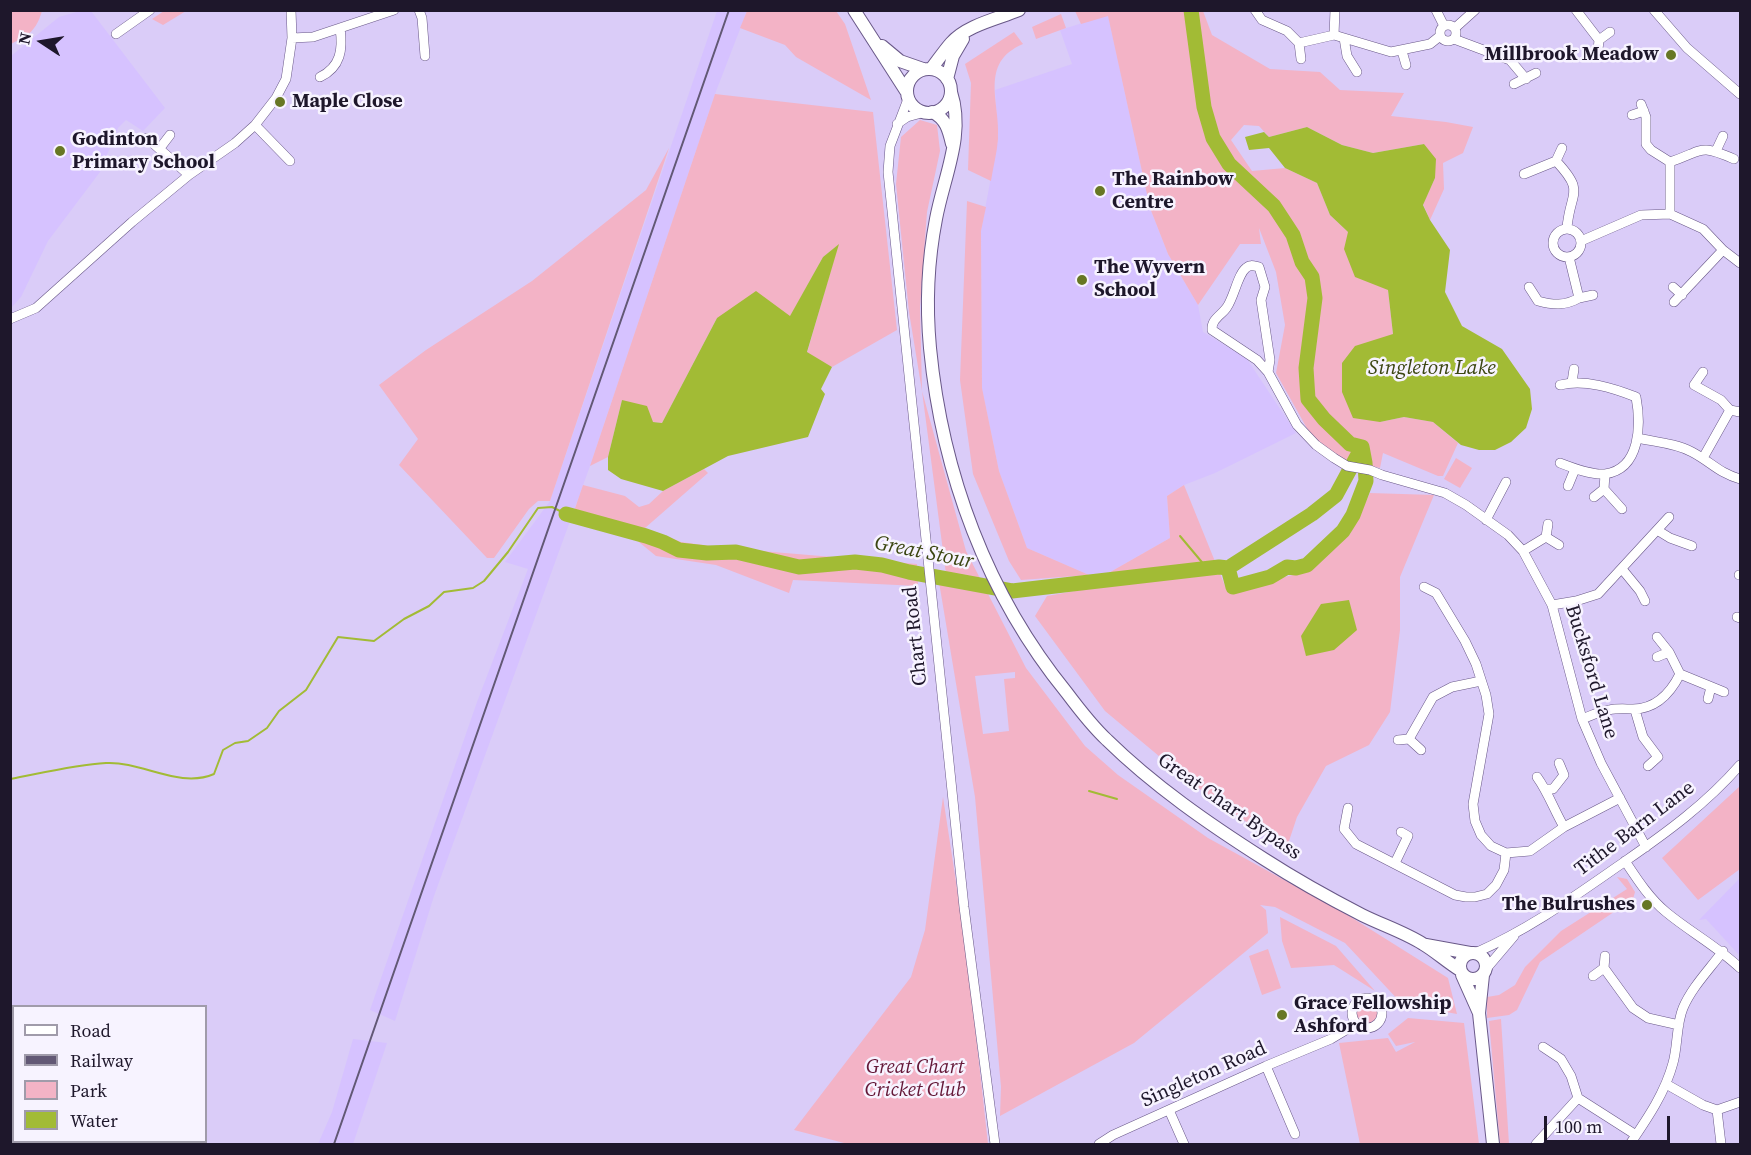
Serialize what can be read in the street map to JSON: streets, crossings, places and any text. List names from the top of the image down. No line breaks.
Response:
{"streets":{"main road":["Great Chart Bypass"],"street":["Chart Road","Bucksford Lane","Tithe Barn Lane","Singleton Road"]},"crossings":[["Chart Road","Great Chart Bypass"],["Bucksford Lane","Tithe Barn Lane"],["Great Chart Bypass","Tithe Barn Lane"]],"water":["Singleton Lake","Great Stour"],"parks":["Great Chart Cricket Club"],"places":["Millbrook Meadow","Maple Close","Godinton Primary School","The Rainbow Centre","The Wyvern School","The Bulrushes","Grace Fellowship Ashford"],"legend":["Road","Railway","Park","Water"],"scale_bar":"100 m","north":"left"}
